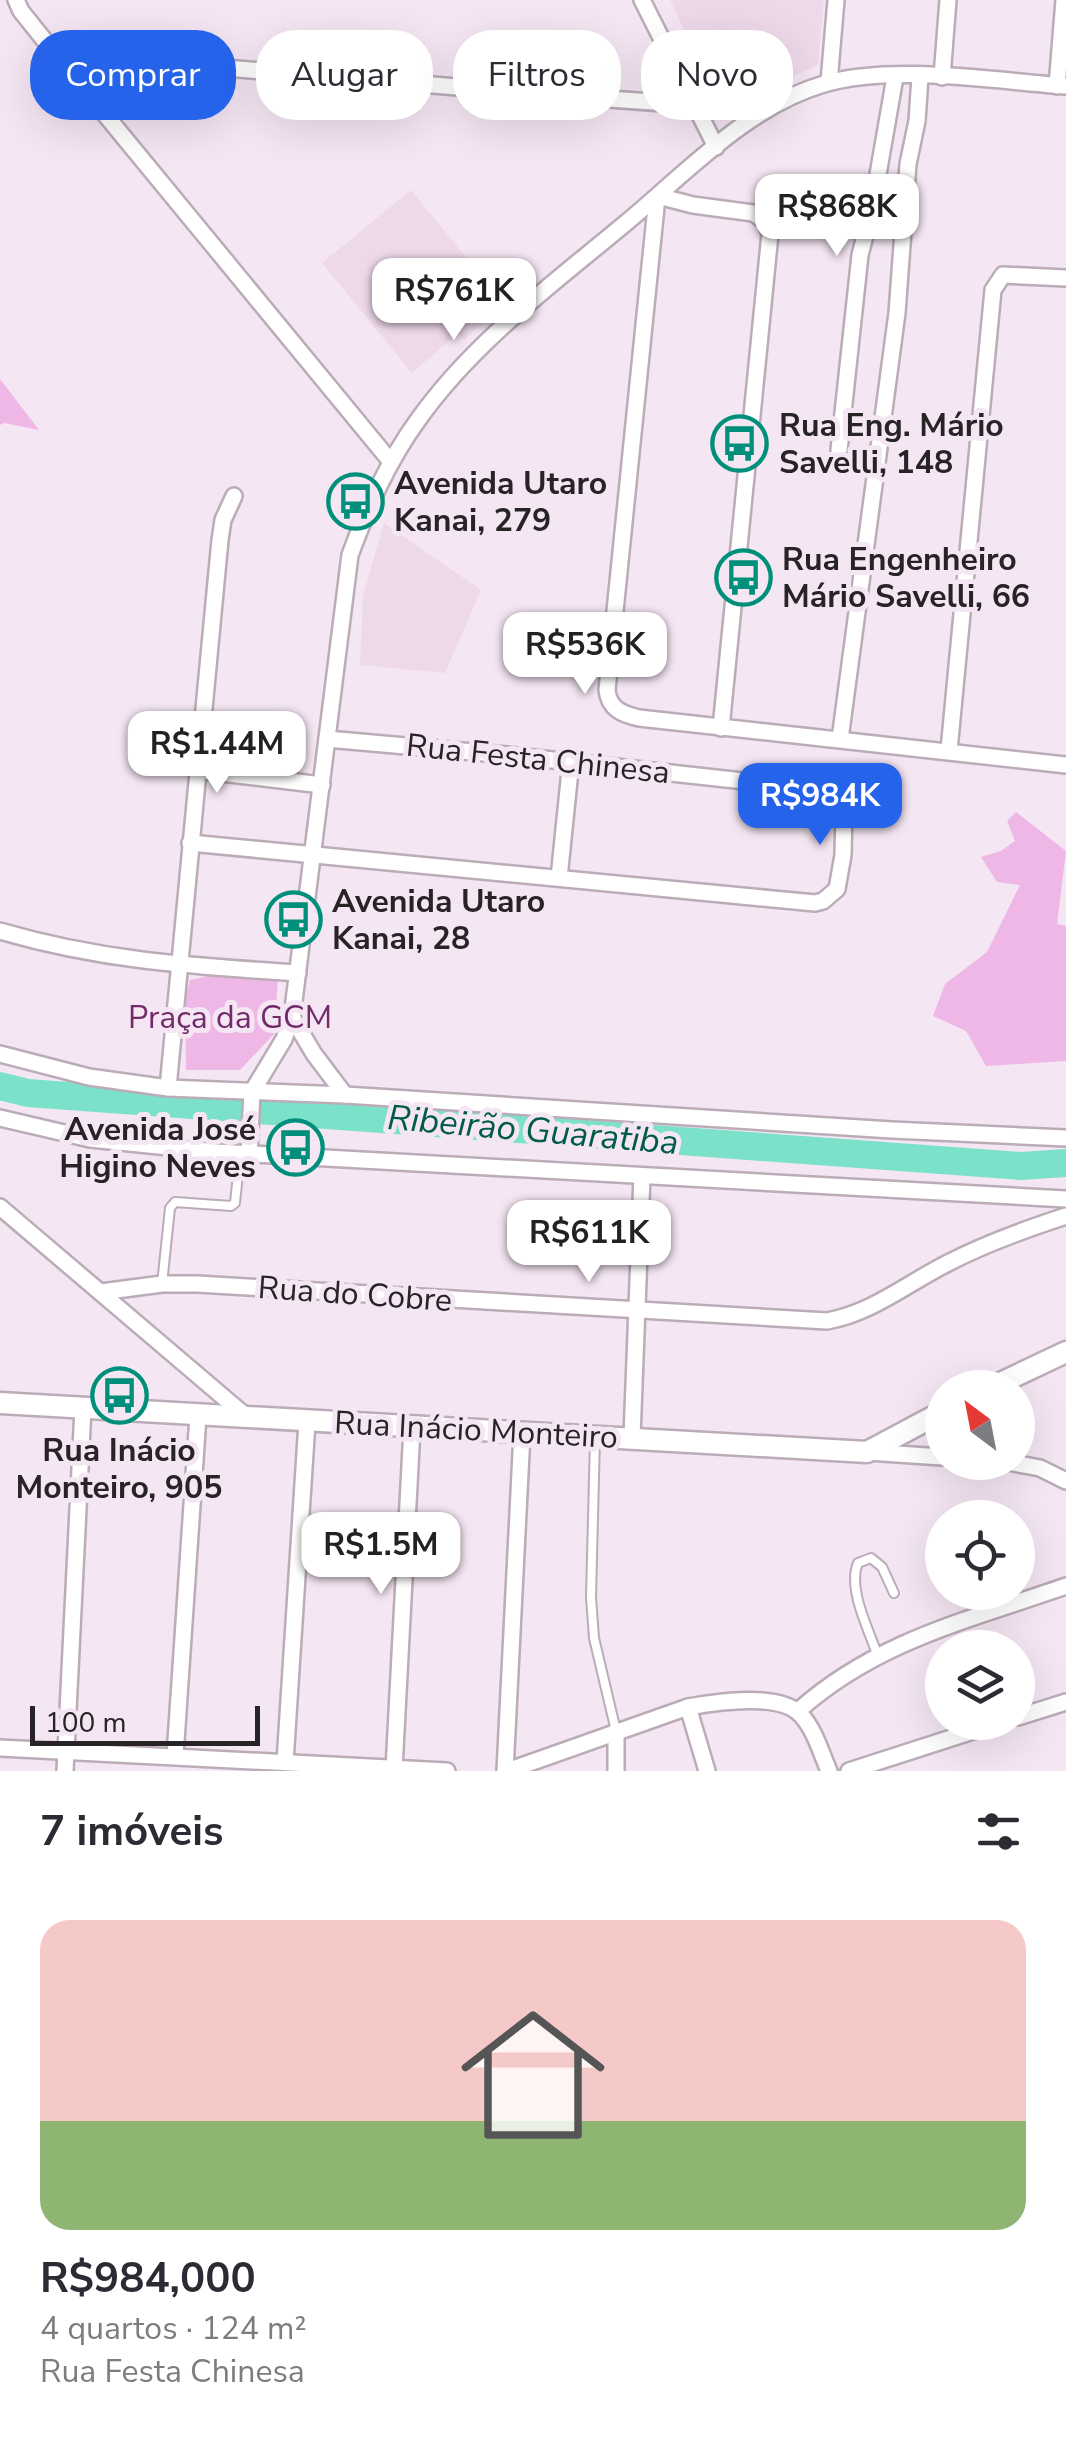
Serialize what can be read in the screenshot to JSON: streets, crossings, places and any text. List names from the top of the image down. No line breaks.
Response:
{"streets":{"street":["Rua Festa Chinesa","Rua do Cobre","Rua Inácio Monteiro"]},"water":["Ribeirão Guaratiba"],"parks":["Praça da GCM"],"places":{"bus stop":["Rua Eng. Mário Savelli, 148","Avenida Utaro Kanai, 279","Rua Engenheiro Mário Savelli, 66","Avenida Utaro Kanai, 28","Avenida José Higino Neves","Rua Inácio Monteiro, 905"]},"scale_bar":"100 m","north":"top left","page":{"chip":["Comprar","Alugar","Filtros","Novo"],"price":["R$868K","R$761K","R$536K","R$1.44M","R$984K","R$611K","R$1.5M"],"scale":"100 m","heading":"7 imóveis","list":[{"name":"R$984,000","note":"4 quartos · 124 m² · Rua Festa Chinesa"}]}}
